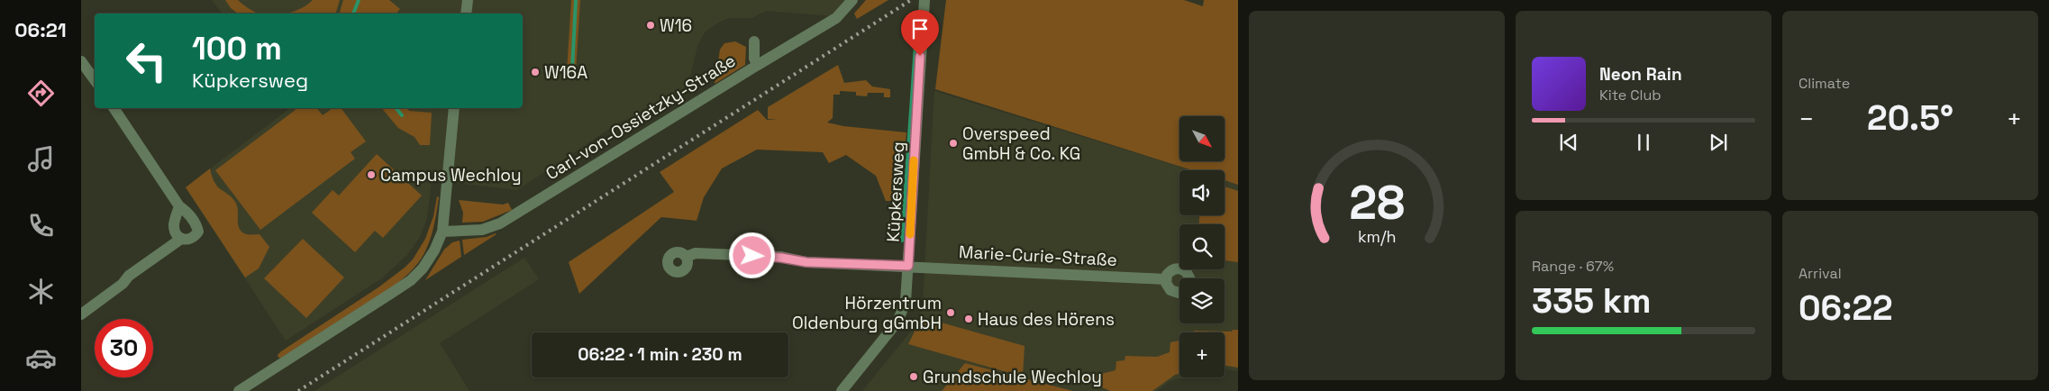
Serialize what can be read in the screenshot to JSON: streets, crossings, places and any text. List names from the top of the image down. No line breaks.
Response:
{"streets":{"street":["Carl-von-Ossietzky-Straße","Küpkersweg","Marie-Curie-Straße"]},"crossings":[["Küpkersweg","Marie-Curie-Straße"]],"places":["W16","W16A","Overspeed GmbH & Co. KG","Campus Wechloy","Hörzentrum Oldenburg gGmbH","Haus des Hörens","Grundschule Wechloy"],"north":"bottom right","page":{"tabs":"06:21","tile":["Climate",["Range · 67%","335 km"],["Arrival","06:22"]],"turn":["100 m","Küpkersweg"],"song":["Neon Rain","Kite Club"],"heat":["−","20.5°","+"],"map_buttons":"+","limit":"30","trip":"06:22 · 1 min · 230 m","gauge":["28","km/h"]}}
